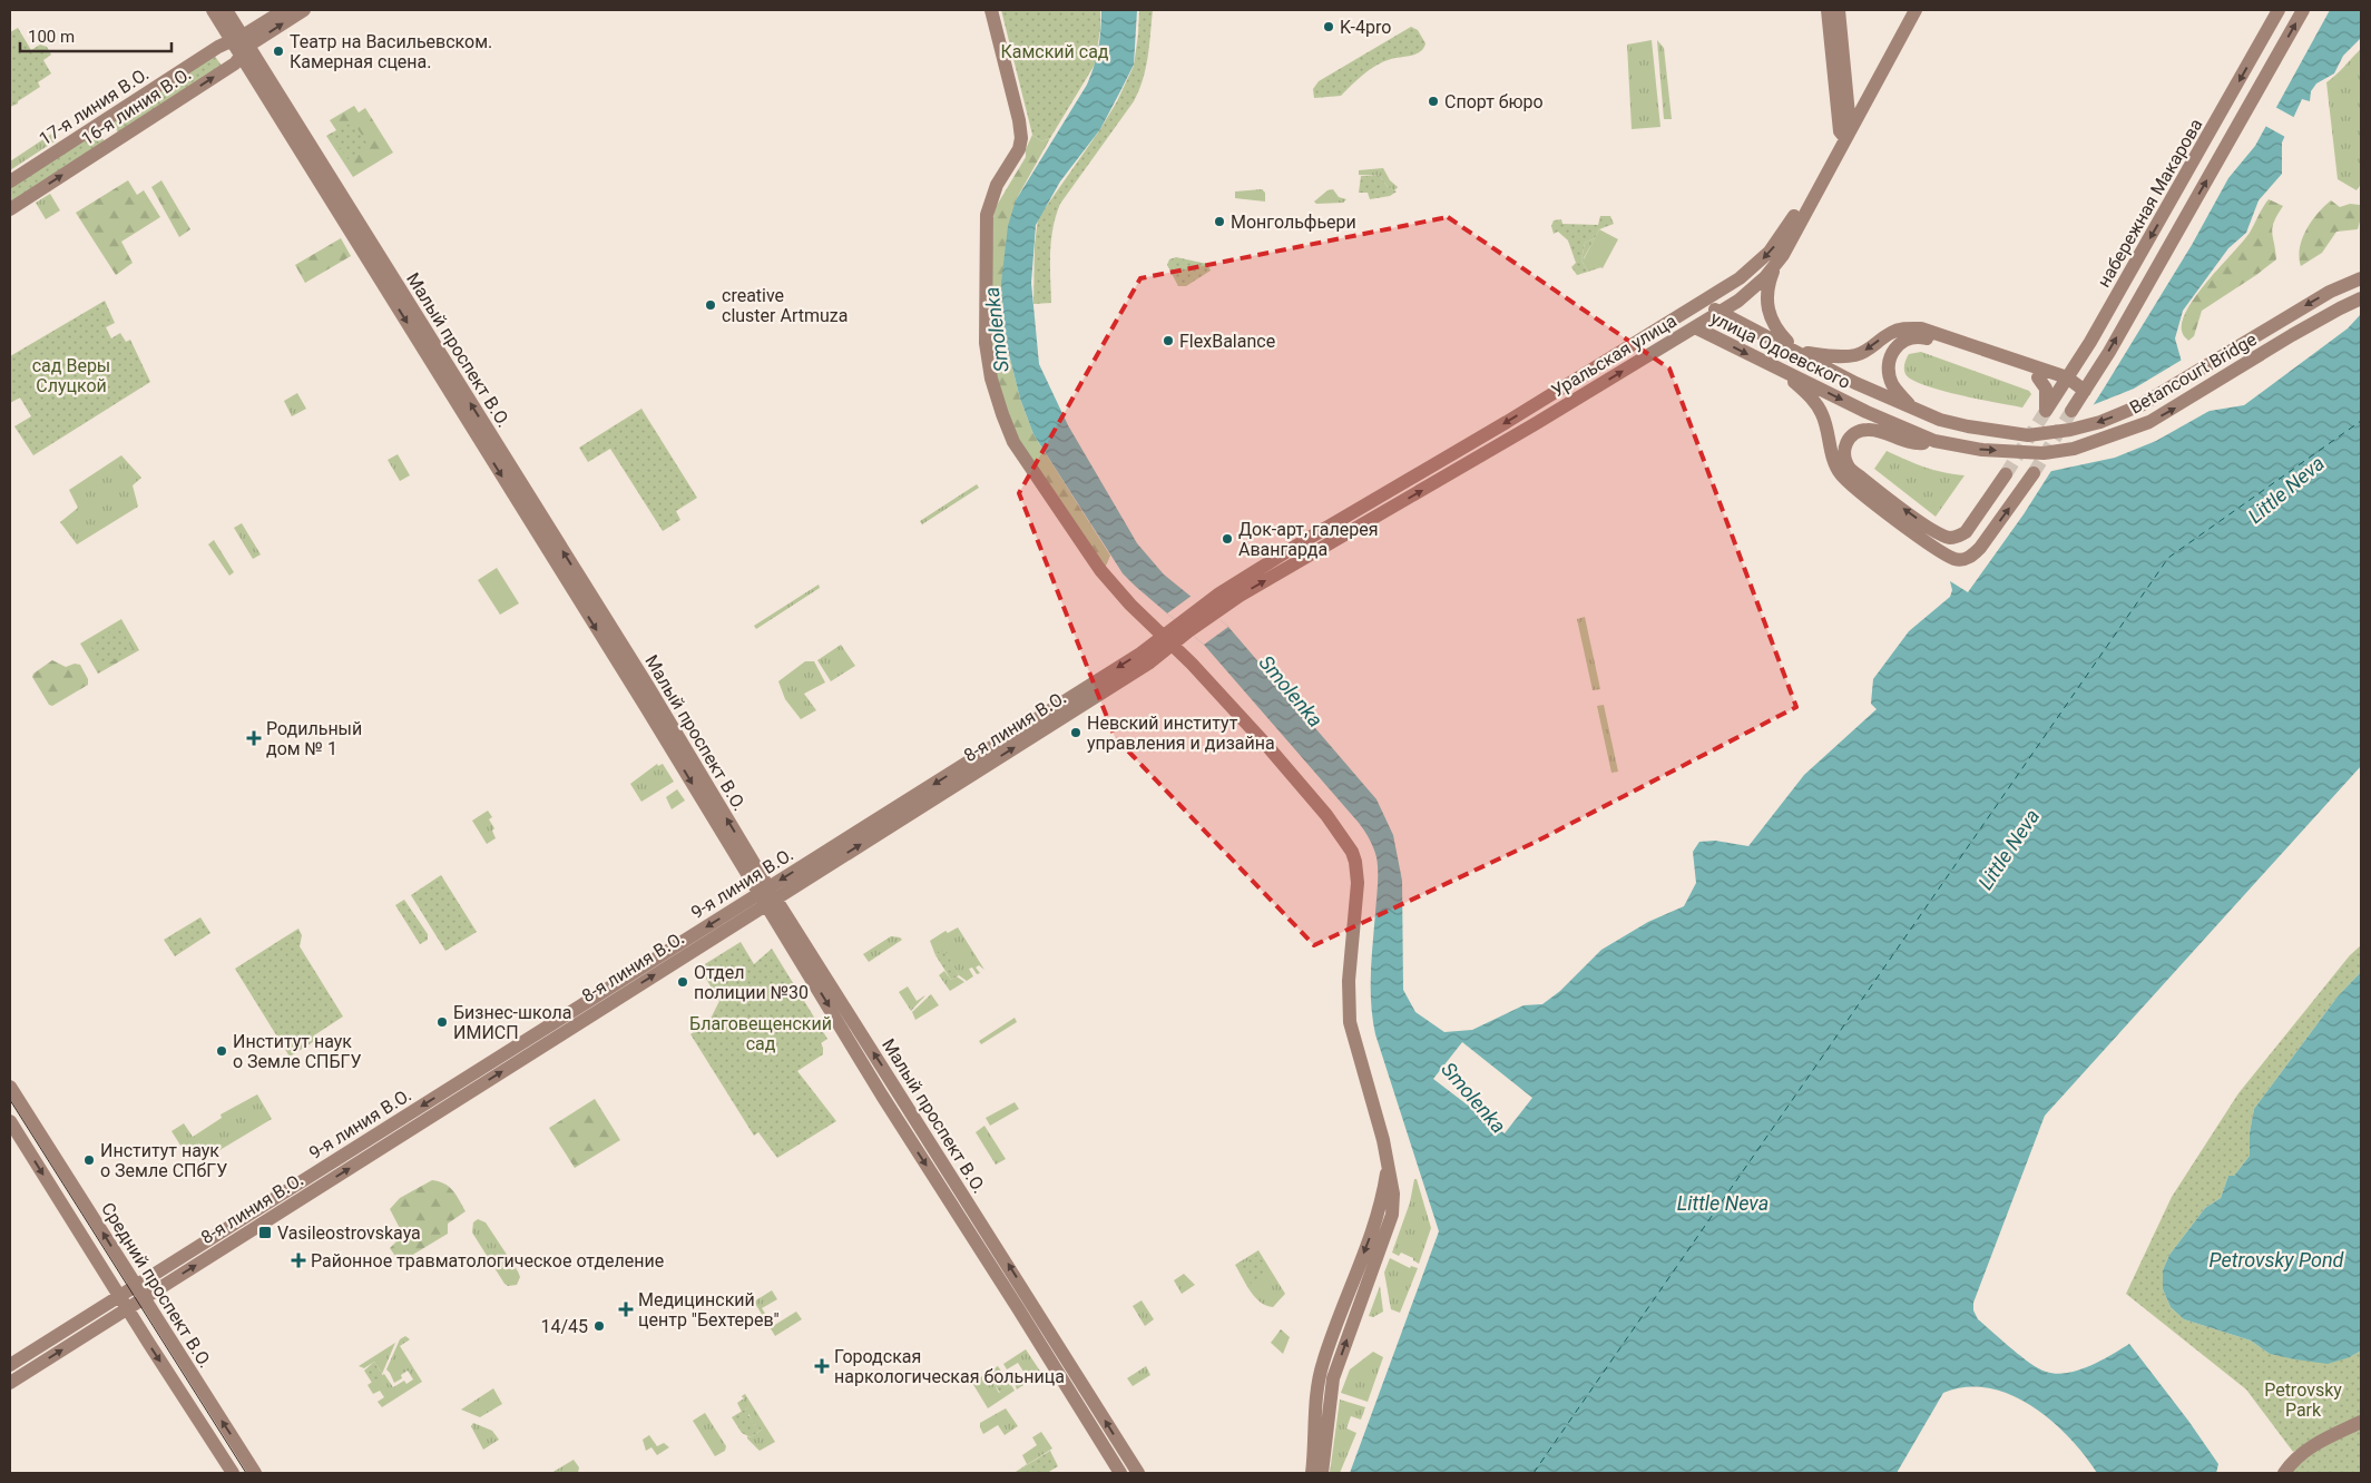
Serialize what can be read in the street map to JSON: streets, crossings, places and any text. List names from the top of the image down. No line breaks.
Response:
{"streets":{"main road":["17-я линия В.О.","16-я линия В.О.","набережная Макарова","Малый проспект В.О.","улица Одоевского","Уральская улица","Betancourt Bridge","8-я линия В.О.","9-я линия В.О.","Средний проспект В.О."]},"crossings":[["17-я линия В.О.","16-я линия В.О."],["17-я линия В.О.","Малый проспект В.О."],["16-я линия В.О.","Малый проспект В.О."],["Малый проспект В.О.","8-я линия В.О."],["Малый проспект В.О.","9-я линия В.О."],["улица Одоевского","Уральская улица"],["улица Одоевского","Betancourt Bridge"],["8-я линия В.О.","9-я линия В.О."],["8-я линия В.О.","Средний проспект В.О."],["9-я линия В.О.","Средний проспект В.О."]],"one_way":["16-я линия В.О.","8-я линия В.О.","9-я линия В.О."],"water":["Smolenka","Little Neva","Petrovsky Pond"],"parks":["Камский сад","сад Веры Слуцкой","Благовещенский сад","Petrovsky Park"],"places":{"other":["K-4pro","Театр на Васильевском. Камерная сцена.","Спорт бюро","Монгольфьери","creative cluster Artmuza","FlexBalance","Док-арт, галерея Авангарда","Невский институт управления и дизайна","Отдел полиции №30","Бизнес-школа ИМИСП","Институт наук о Земле СПБГУ","Институт наук о Земле СПбГУ","14/45"],"health":["Родильный дом № 1","Районное травматологическое отделение","Медицинский центр \"Бехтерев\"","Городская наркологическая больница"],"transit":["Vasileostrovskaya"]},"scale_bar":"100 m"}
